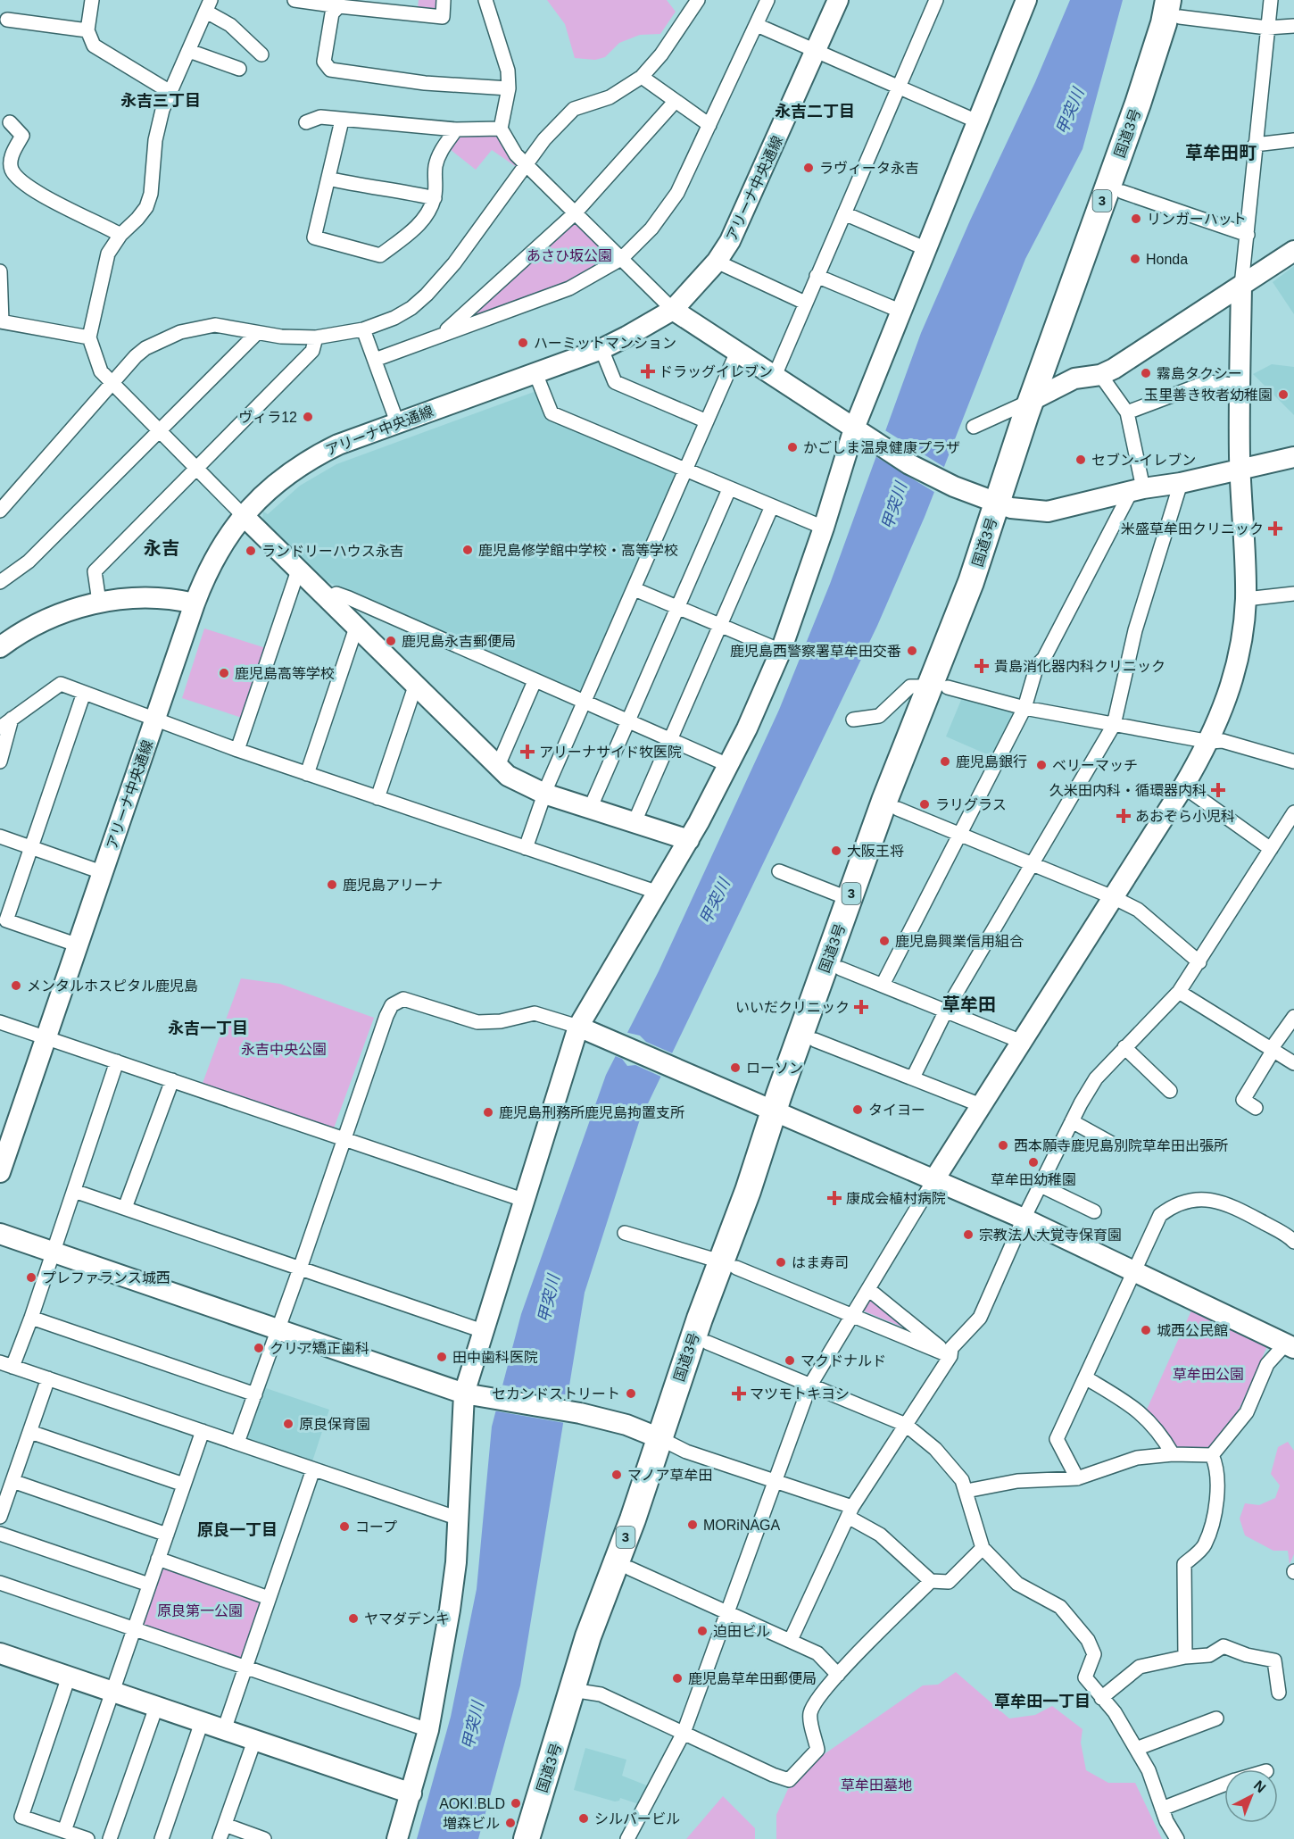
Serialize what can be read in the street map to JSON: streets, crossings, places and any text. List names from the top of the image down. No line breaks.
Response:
{"streets":{"highway":["国道3号","3"],"street":["アリーナ中央通線"]},"districts":["永吉三丁目","永吉二丁目","草牟田町","永吉","草牟田","永吉一丁目","原良一丁目","草牟田一丁目"],"water":["甲突川"],"parks":["あさひ坂公園","永吉中央公園","草牟田公園","原良第一公園","草牟田墓地"],"places":{"other":["ラヴィータ永吉","リンガーハット","Honda","ハーミットマンション","霧島タクシー","玉里善き牧者幼稚園","ヴィラ12","かごしま温泉健康プラザ","セブン-イレブン","鹿児島修学館中学校・高等学校","ランドリーハウス永吉","鹿児島永吉郵便局","鹿児島西警察署草牟田交番","鹿児島高等学校","鹿児島銀行","ベリーマッチ","ラリグラス","大阪王将","鹿児島アリーナ","鹿児島興業信用組合","メンタルホスピタル鹿児島","ローソン","タイヨー","鹿児島刑務所鹿児島拘置支所","西本願寺鹿児島別院草牟田出張所","草牟田幼稚園","宗教法人大覚寺保育園","はま寿司","プレファランス城西","城西公民館","クリア矯正歯科","田中歯科医院","マクドナルド","セカンドストリート","原良保育園","マノア草牟田","MORiNAGA","コープ","ヤマダデンキ","迫田ビル","鹿児島草牟田郵便局","AOKI.BLD","シルバービル","増森ビル"],"health":["ドラッグイレブン","米盛草牟田クリニック","貴島消化器内科クリニック","アリーナサイド牧医院","久米田内科・循環器内科","あおぞら小児科","いいだクリニック","康成会植村病院","マツモトキヨシ"]},"north":"top right"}
